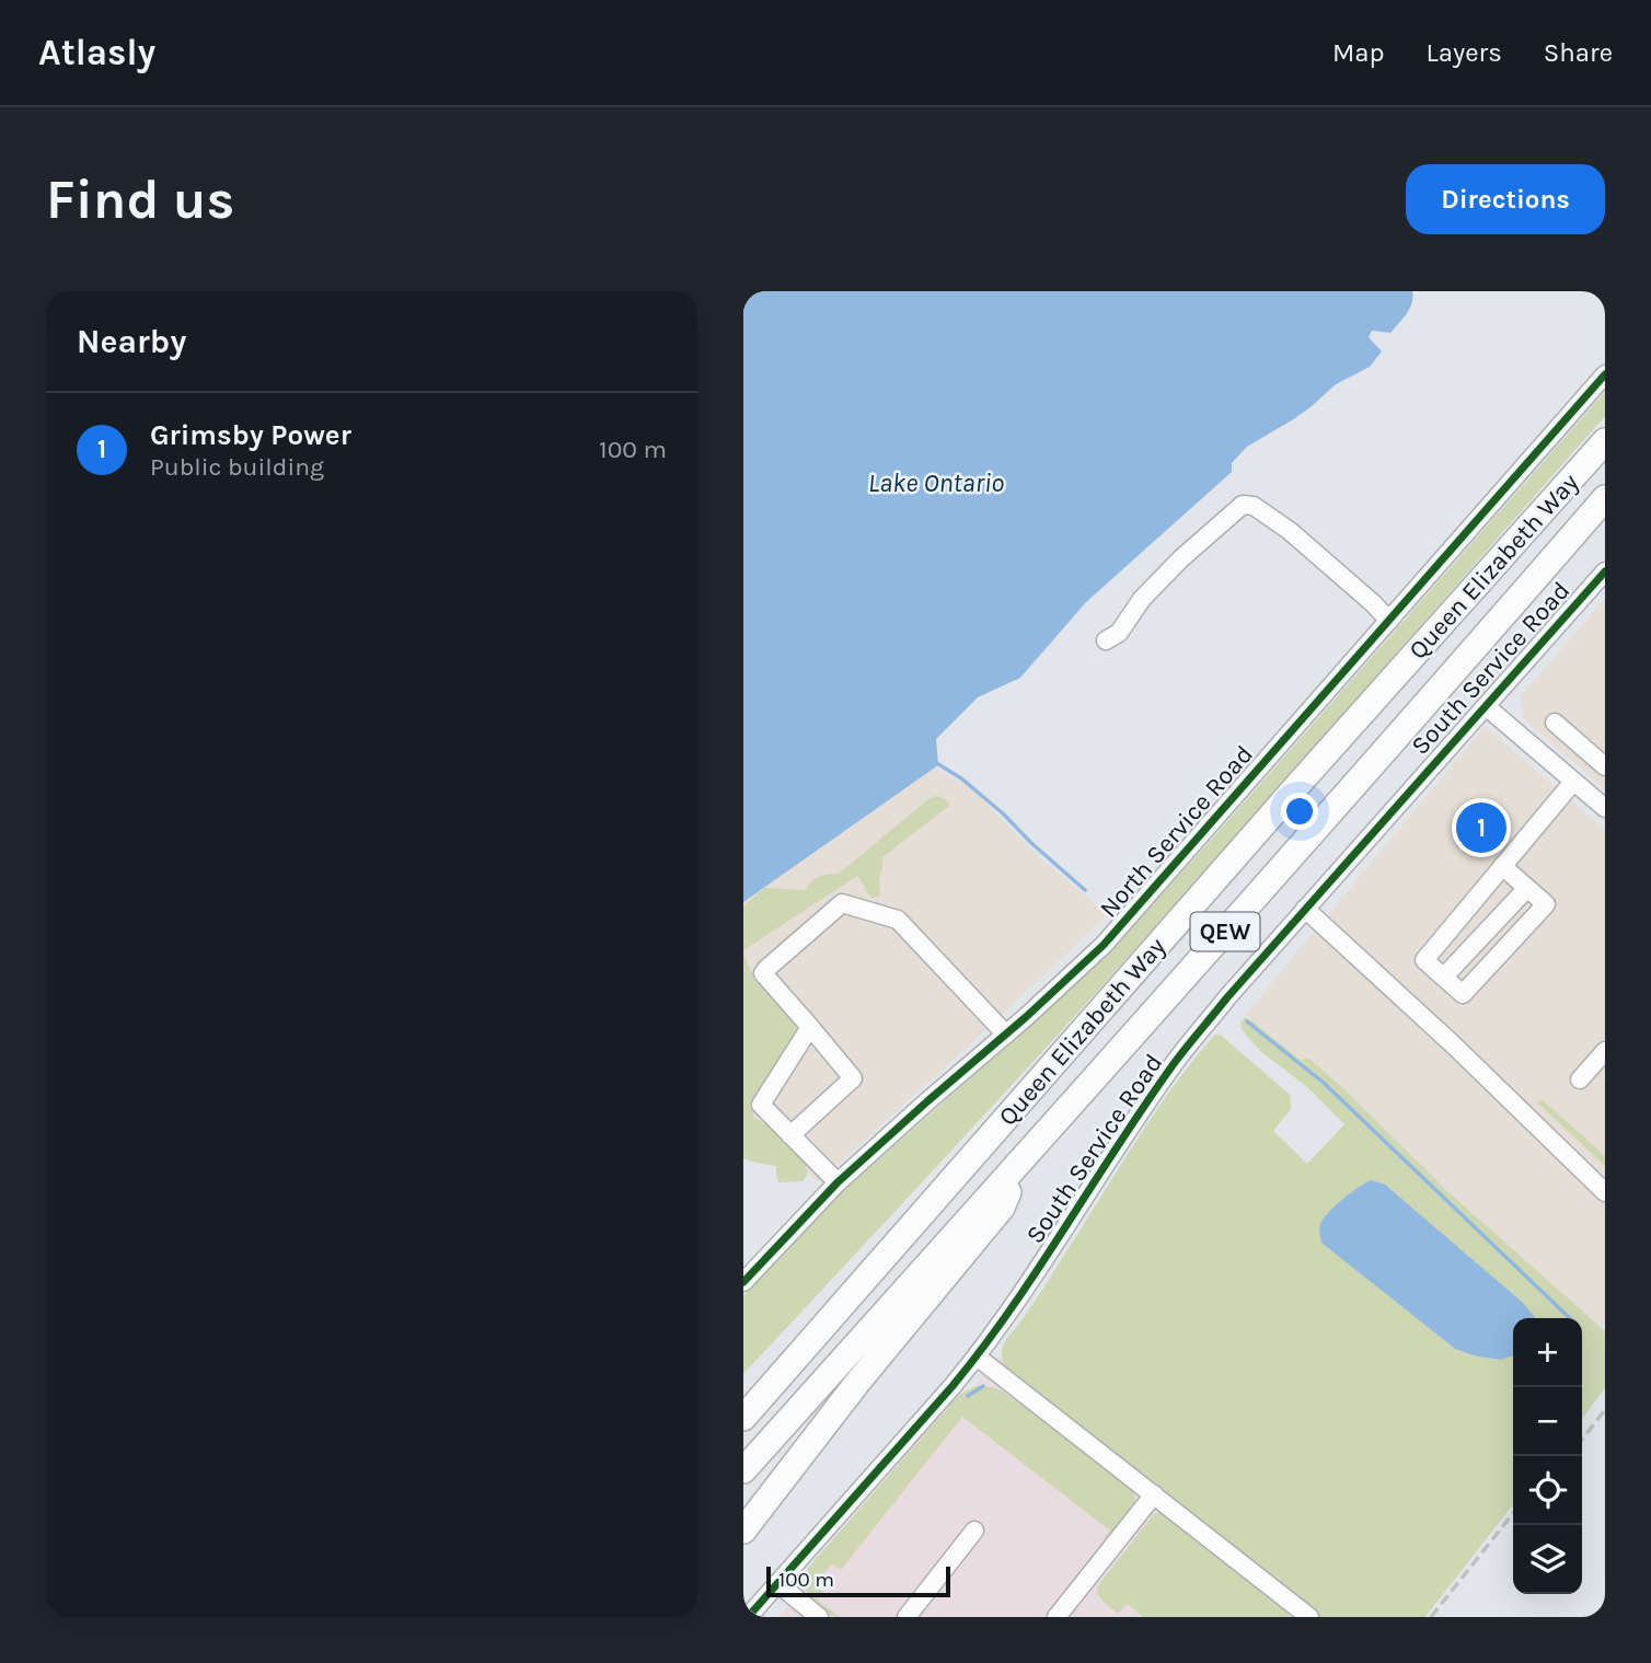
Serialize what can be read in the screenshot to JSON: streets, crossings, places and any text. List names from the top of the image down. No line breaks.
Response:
{"streets":{"highway":["Queen Elizabeth Way","QEW"],"street":["South Service Road","North Service Road"]},"water":["Lake Ontario"],"scale_bar":"100 m","page":{"header":"Atlasly","nav":["Map","Layers","Share"],"buttons":"Directions","title":"Find us","heading":"Nearby","list":[{"mark":"1","name":"Grimsby Power","note":"Public building","value":"100 m"}],"pins":"1","map_buttons":["+","−"],"scale":"100 m"}}
